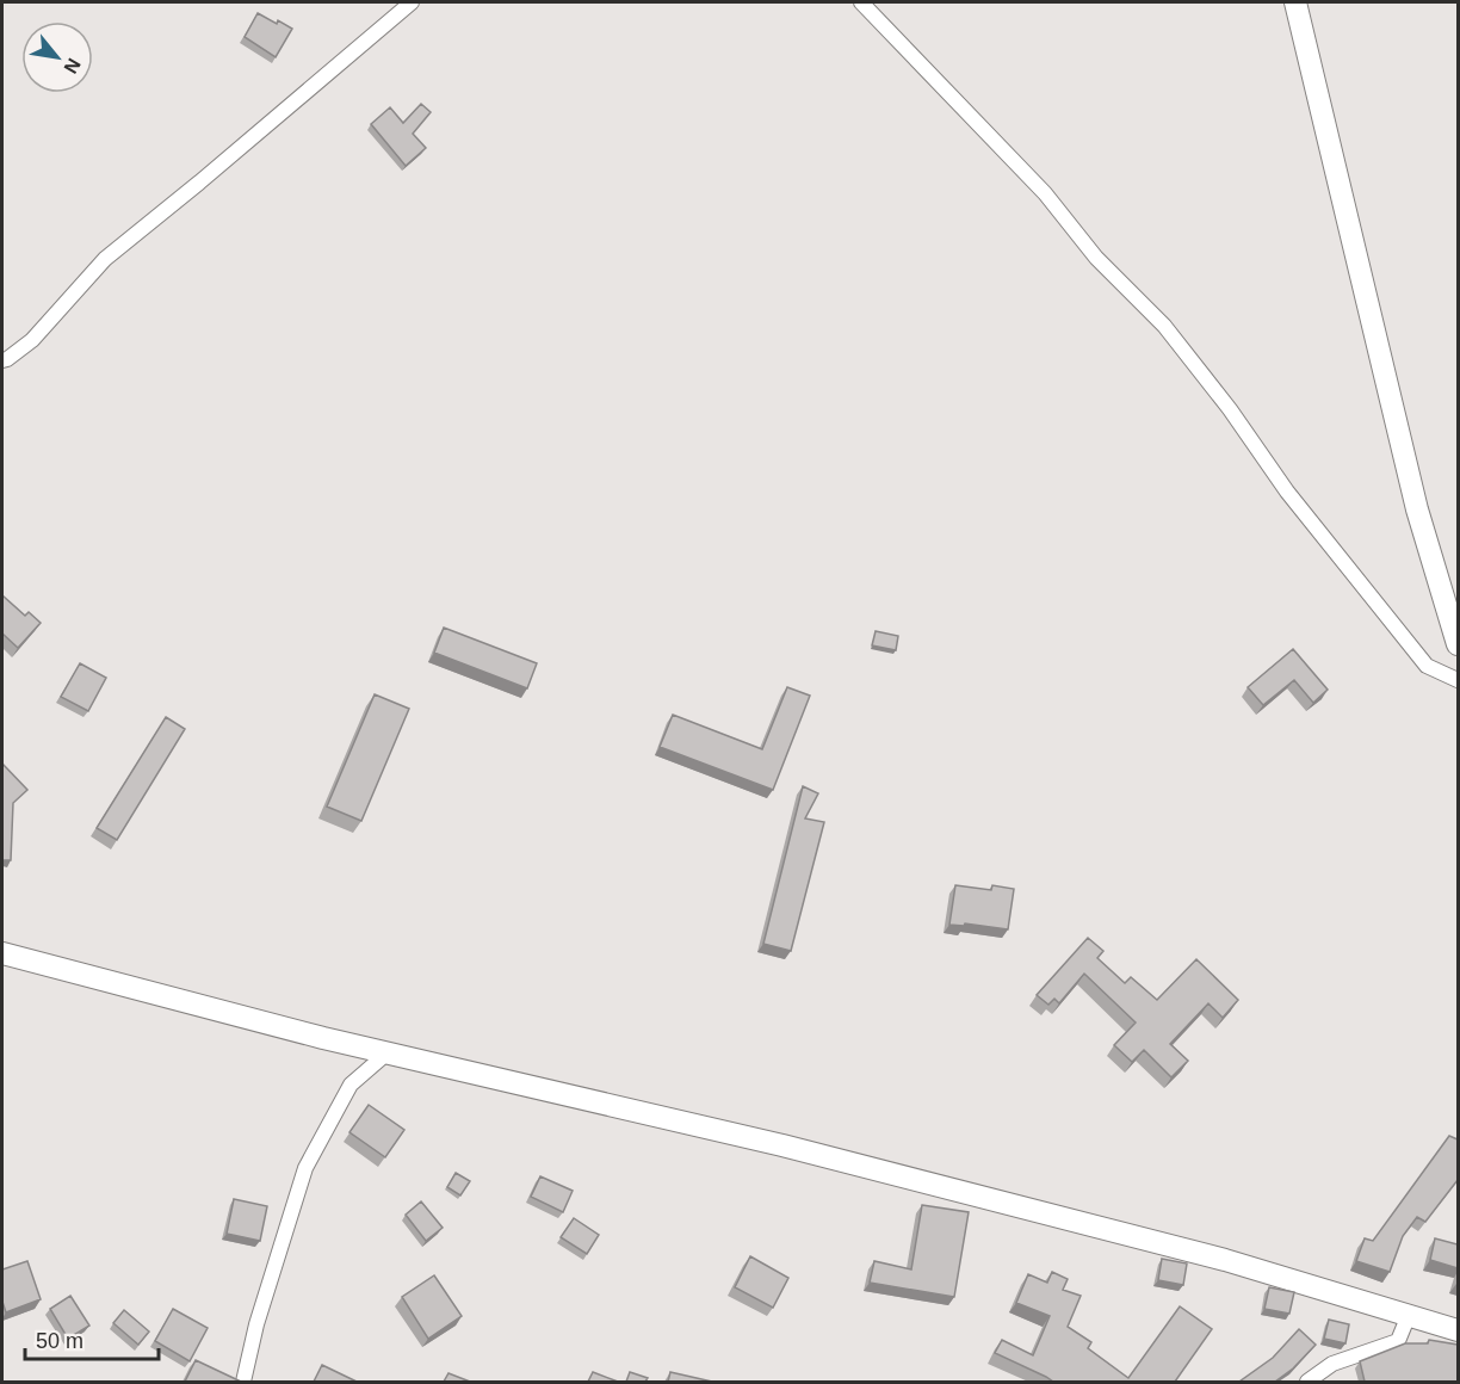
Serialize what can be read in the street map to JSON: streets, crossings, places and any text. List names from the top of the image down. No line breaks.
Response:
{"scale_bar":"50 m","north":"bottom right"}
